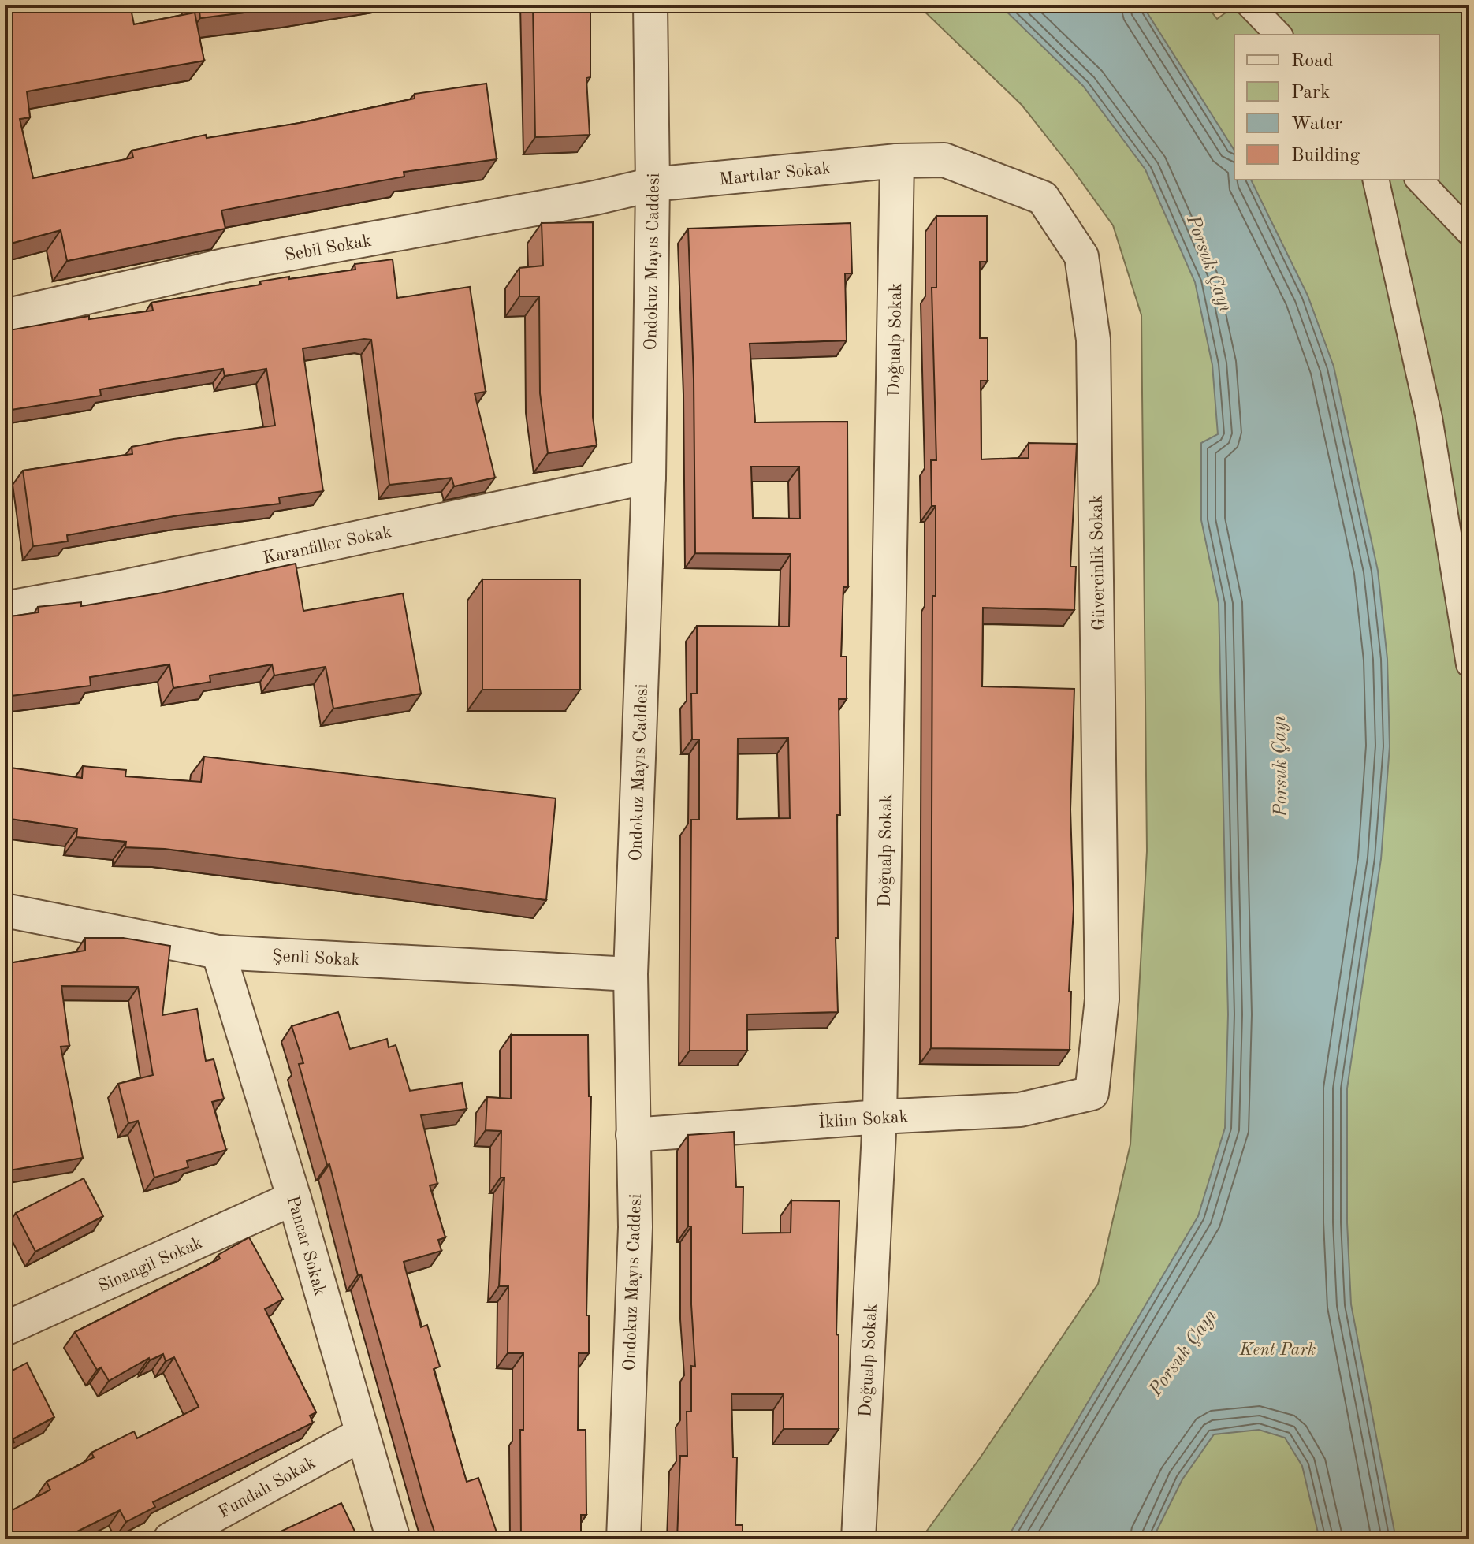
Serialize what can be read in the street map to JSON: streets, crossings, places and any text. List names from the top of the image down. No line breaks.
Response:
{"streets":{"street":["Martılar Sokak","Sebil Sokak","Ondokuz Mayıs Caddesi","Doğualp Sokak","Karanfiller Sokak","Güvercinlik Sokak","Şenli Sokak","İklim Sokak","Pancar Sokak","Sinangil Sokak","Fundalı Sokak"]},"crossings":[["Martılar Sokak","Sebil Sokak"],["Martılar Sokak","Ondokuz Mayıs Caddesi"],["Martılar Sokak","Doğualp Sokak"],["Martılar Sokak","Güvercinlik Sokak"],["Sebil Sokak","Ondokuz Mayıs Caddesi"],["Ondokuz Mayıs Caddesi","Karanfiller Sokak"],["Ondokuz Mayıs Caddesi","Şenli Sokak"],["Ondokuz Mayıs Caddesi","İklim Sokak"],["Doğualp Sokak","Güvercinlik Sokak"],["Doğualp Sokak","İklim Sokak"],["Güvercinlik Sokak","İklim Sokak"],["Şenli Sokak","Pancar Sokak"],["Pancar Sokak","Sinangil Sokak"],["Pancar Sokak","Fundalı Sokak"]],"water":["Porsuk Çayı"],"parks":["Kent Park"],"legend":["Road","Park","Water","Building"]}
